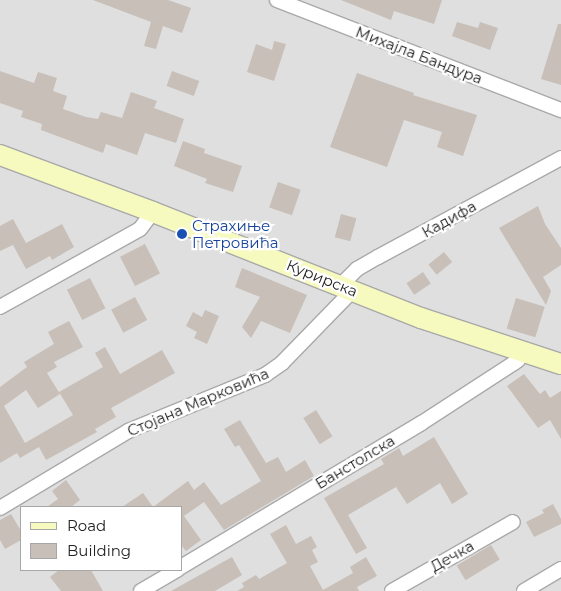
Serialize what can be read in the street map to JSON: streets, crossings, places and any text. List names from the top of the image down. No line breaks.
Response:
{"streets":{"street":["Михајла Бандура","Кадифа","Курирска","Стојана Марковића","Банстолска","Дечка"]},"crossings":[["Кадифа","Курирска"],["Кадифа","Стојана Марковића"],["Курирска","Стојана Марковића"],["Курирска","Банстолска"]],"places":["Страхиње Петровића"],"legend":["Road","Building"]}
